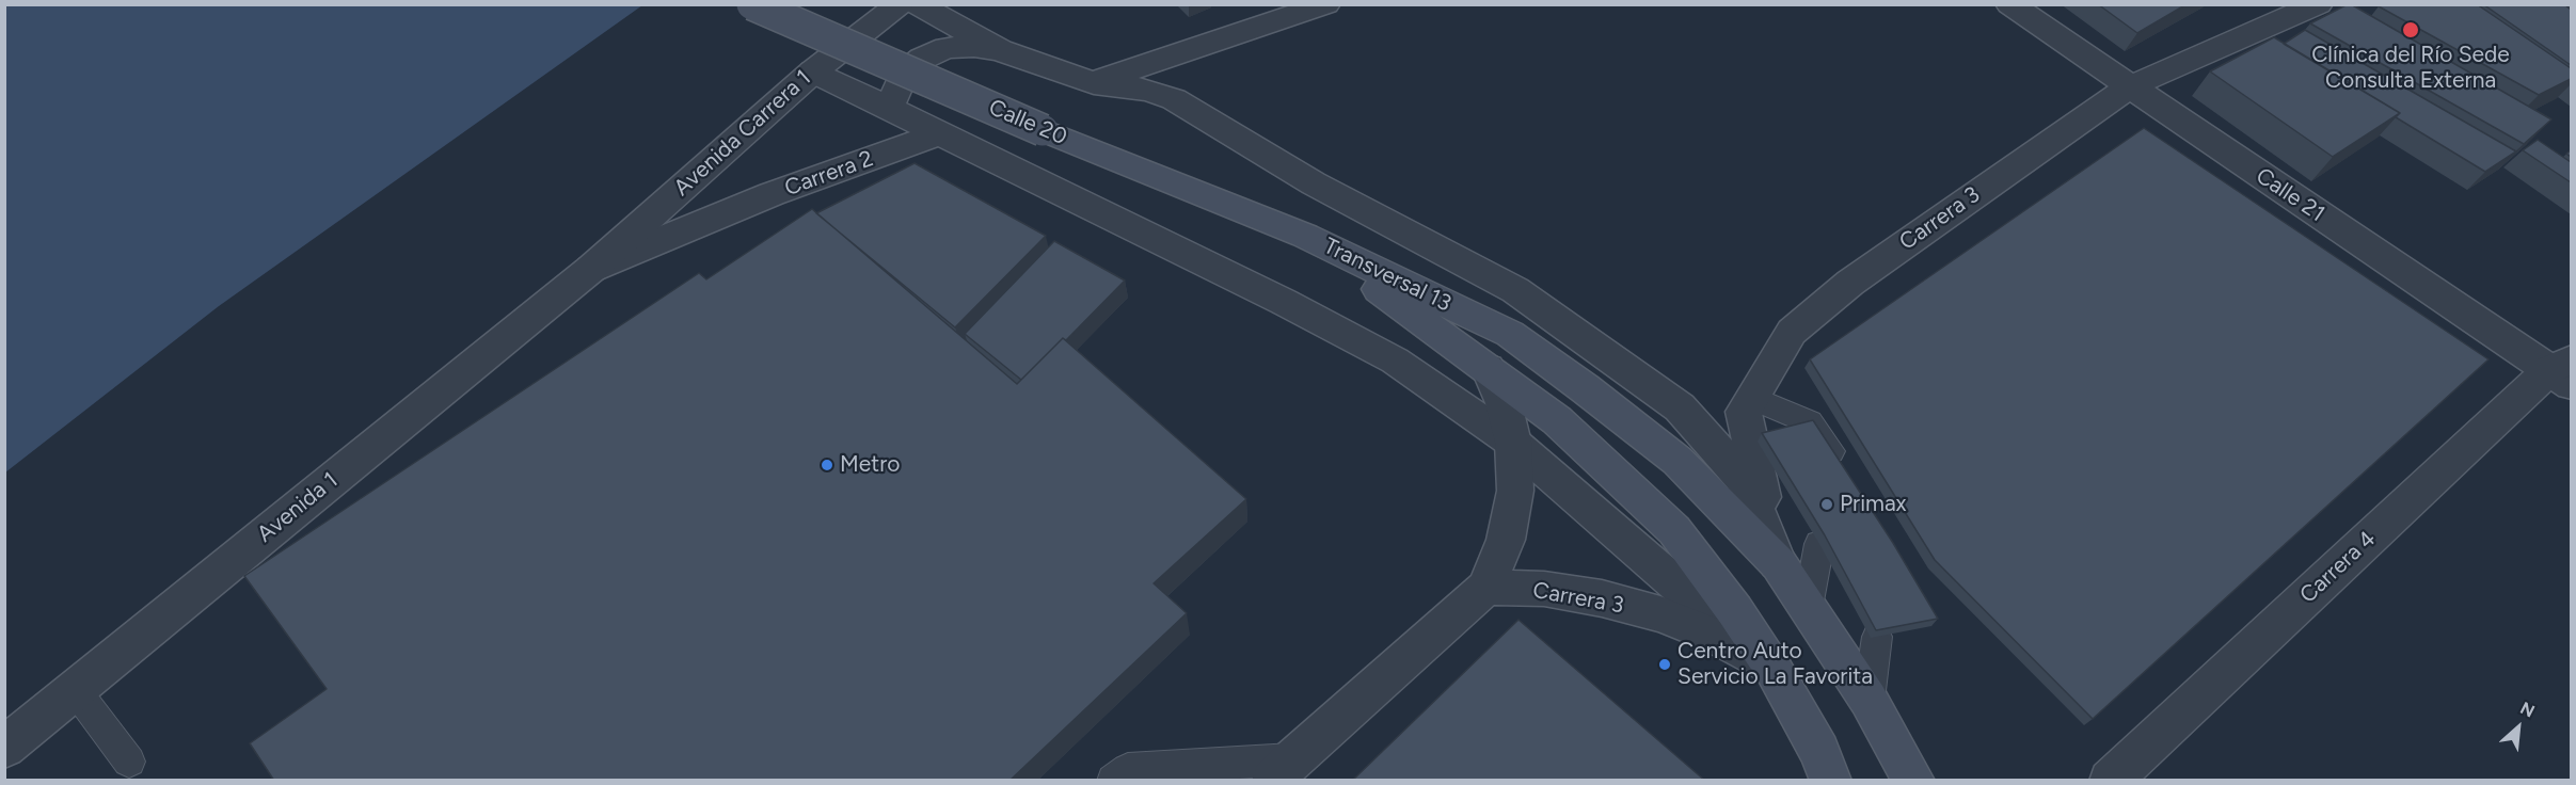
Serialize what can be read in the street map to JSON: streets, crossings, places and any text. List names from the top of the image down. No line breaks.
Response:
{"streets":{"main road":["Calle 20","Transversal 13"],"street":["Avenida Carrera 1","Carrera 2","Calle 21","Carrera 3","Avenida 1","Carrera 4"]},"crossings":[["Calle 20","Transversal 13"],["Avenida Carrera 1","Carrera 2"],["Avenida Carrera 1","Avenida 1"],["Carrera 2","Avenida 1"],["Calle 21","Carrera 3"],["Calle 21","Carrera 4"],["Carrera 3","Transversal 13"]],"places":["Clínica del Río Sede Consulta Externa","Metro","Primax","Centro Auto Servicio La Favorita"],"north":"top right"}
